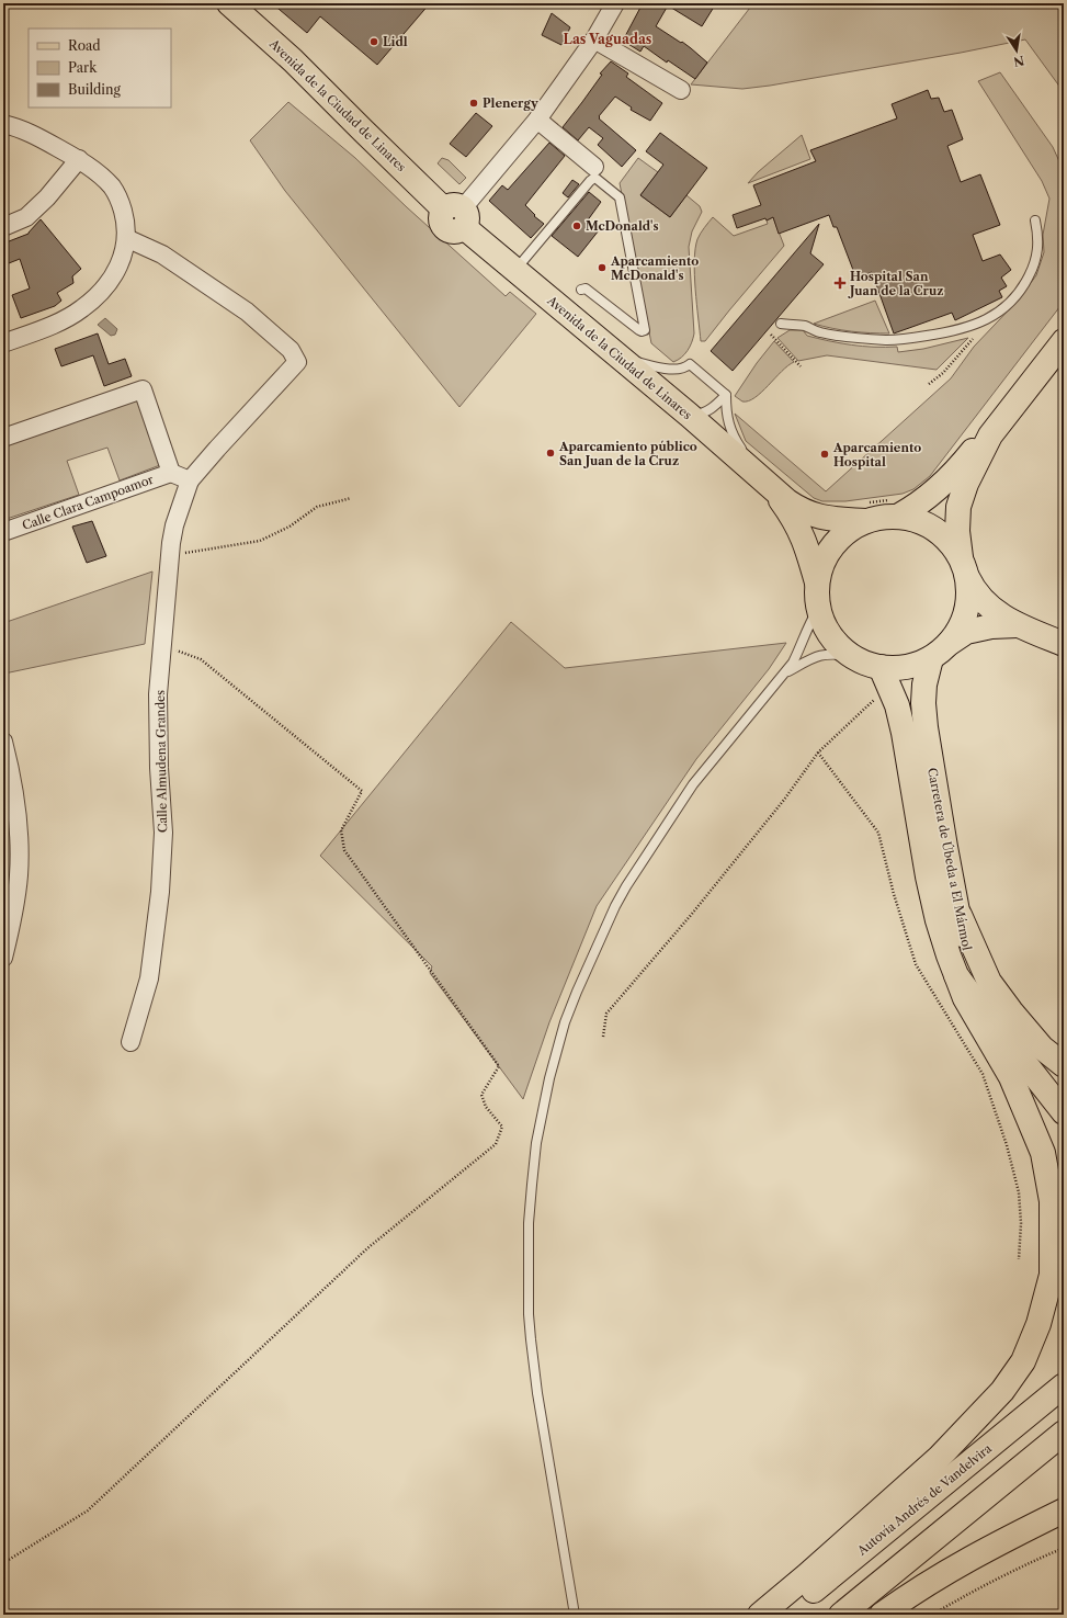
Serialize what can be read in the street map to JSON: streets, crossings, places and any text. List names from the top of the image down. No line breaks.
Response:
{"streets":{"main road":["Avenida de la Ciudad de Linares","Carretera de Úbeda a El Mármol","Autovía Andrés de Vandelvira"],"street":["Calle Clara Campoamor","Calle Almudena Grandes"]},"districts":["Las Vaguadas"],"places":{"other":["Lidl","Plenergy","McDonald's","Aparcamiento McDonald's","Aparcamiento público San Juan de la Cruz","Aparcamiento Hospital"],"health":["Hospital San Juan de la Cruz"]},"legend":["Road","Park","Building"],"north":"bottom"}
